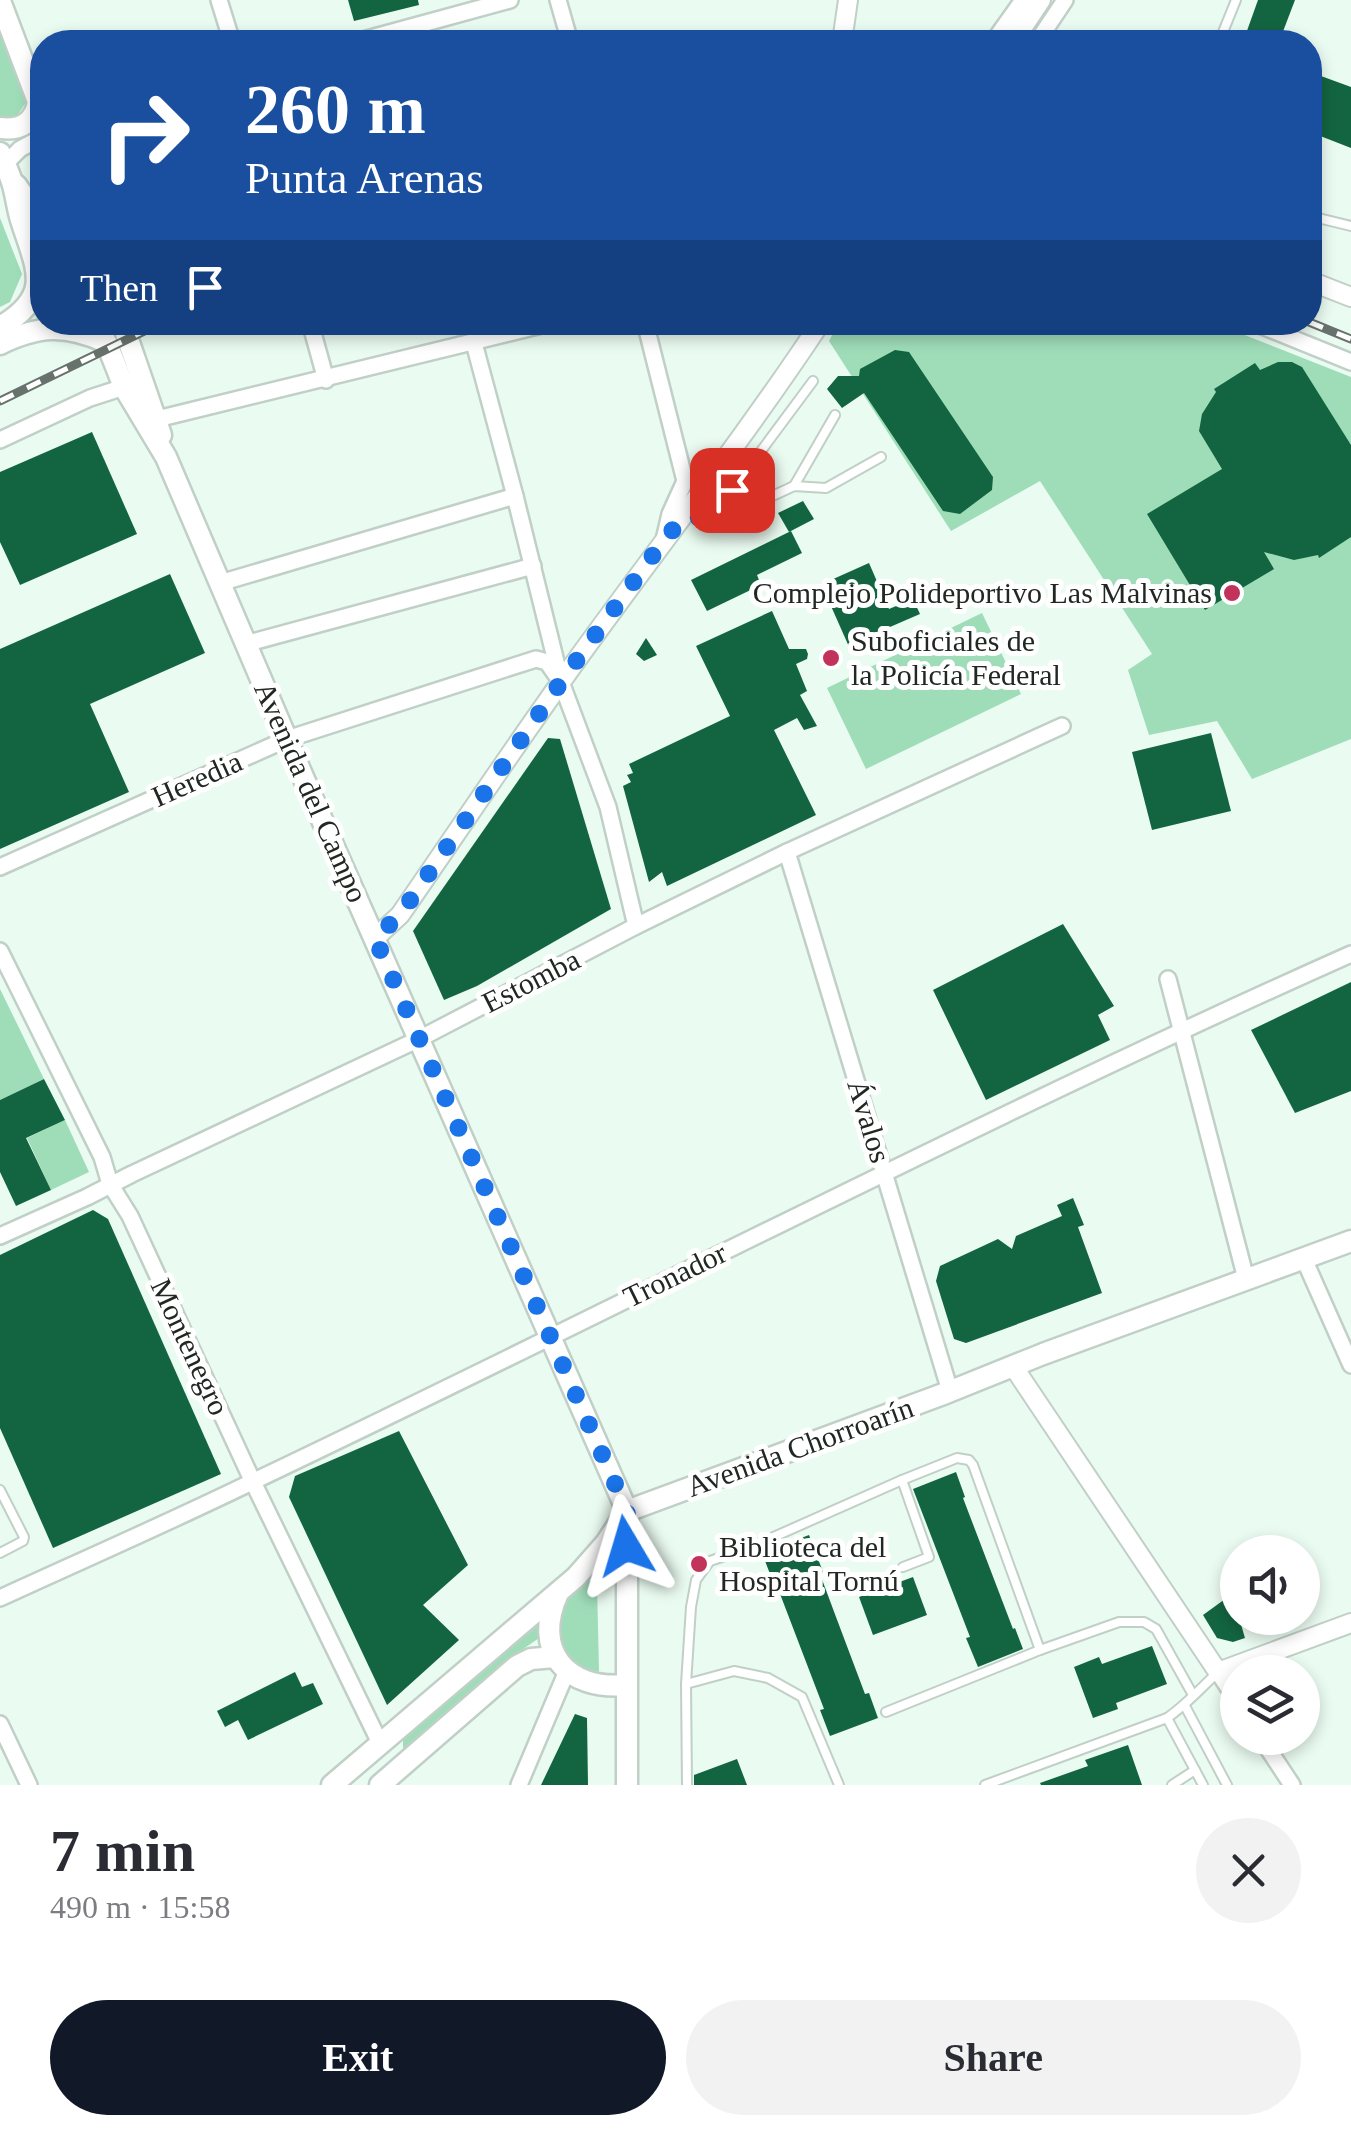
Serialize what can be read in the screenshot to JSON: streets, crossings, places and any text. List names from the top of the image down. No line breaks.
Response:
{"streets":{"main road":["Avenida del Campo","Avenida Chorroarín"],"street":["Heredia","Estomba","Ávalos","Tronador","Montenegro"]},"crossings":[["Heredia","Avenida del Campo"],["Avenida del Campo","Estomba"],["Avenida del Campo","Tronador"],["Avenida del Campo","Avenida Chorroarín"],["Estomba","Ávalos"],["Estomba","Montenegro"],["Ávalos","Tronador"],["Ávalos","Avenida Chorroarín"],["Tronador","Montenegro"]],"places":["Complejo Polideportivo Las Malvinas","Suboficiales de la Policía Federal","Biblioteca del Hospital Tornú"],"page":{"turn":["260 m","Punta Arenas"],"then":"Then","heading":["7 min","490 m · 15:58"],"buttons":["Exit","Share"]}}
